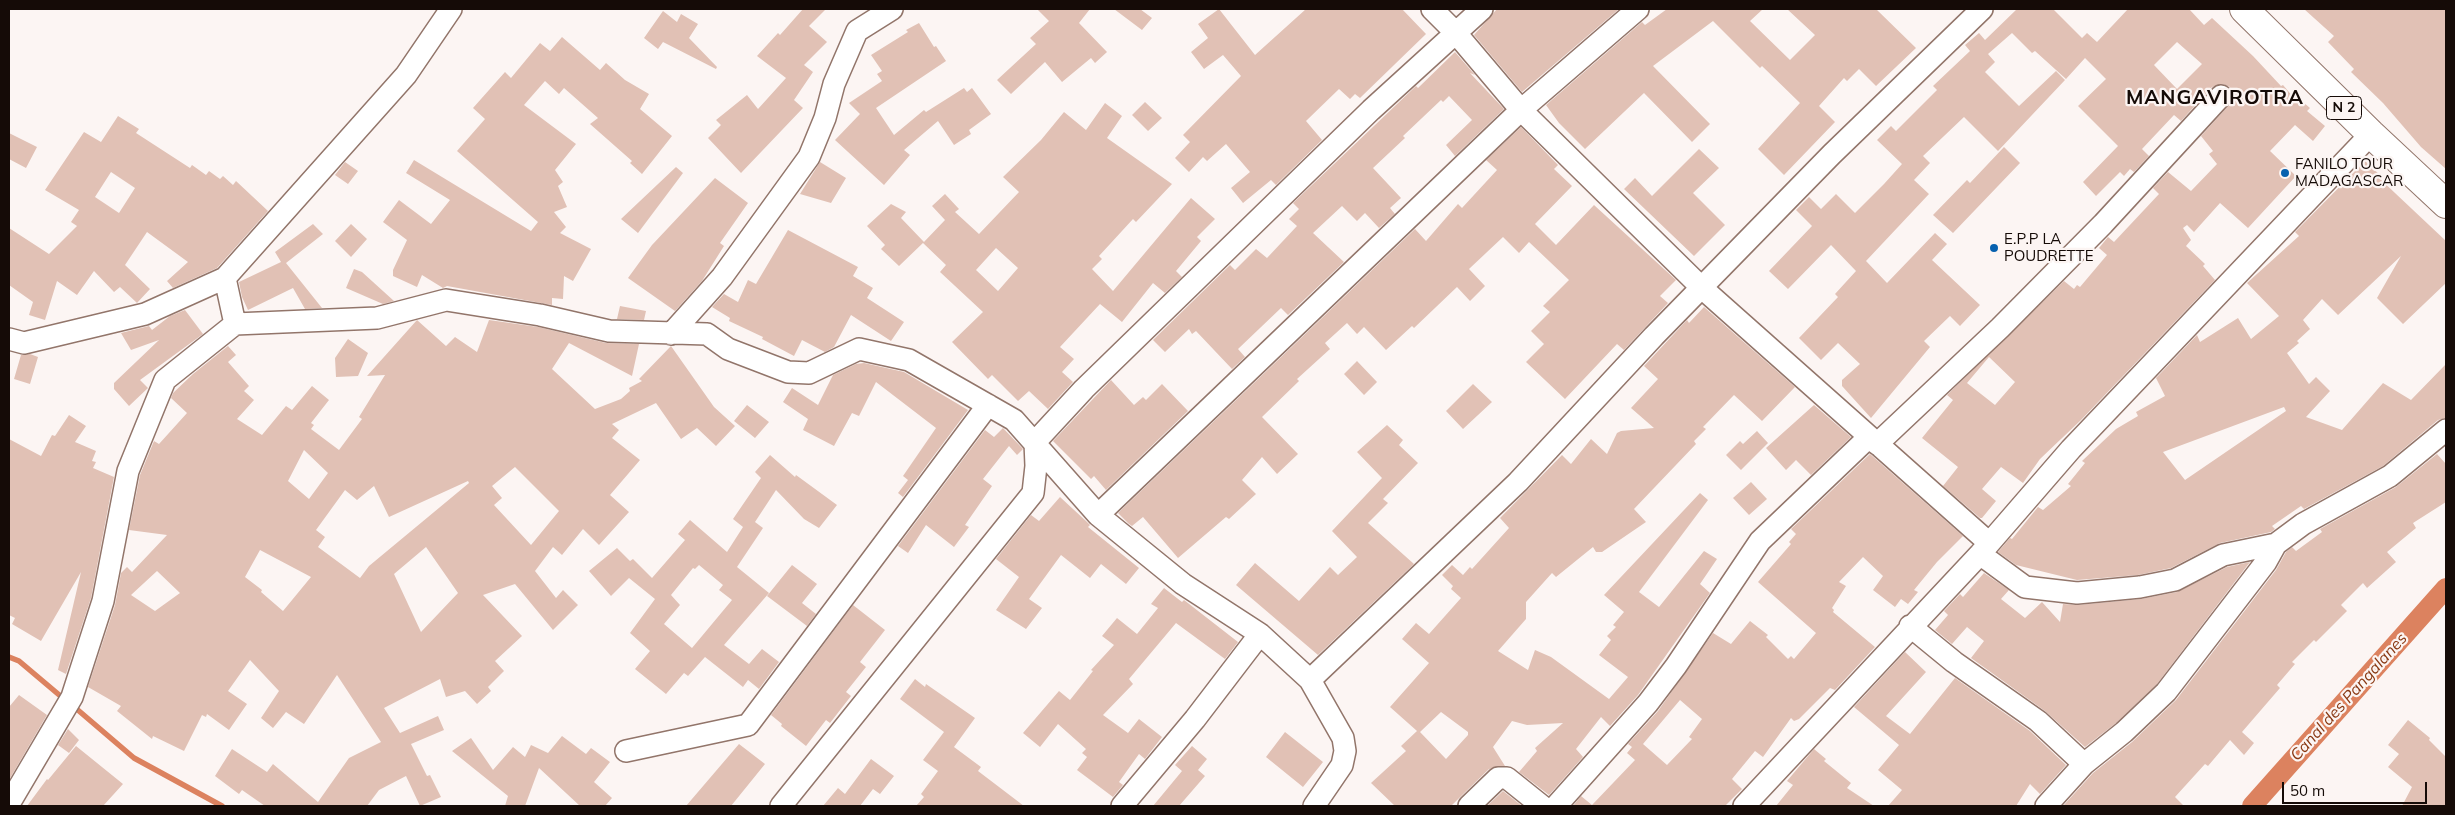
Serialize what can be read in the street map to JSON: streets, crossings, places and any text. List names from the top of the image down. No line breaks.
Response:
{"streets":{"main road":["N 2"]},"districts":["MANGAVIROTRA"],"water":["Canal des Pangalanes"],"places":["FANILO TOUR MADAGASCAR","E.P.P LA POUDRETTE"],"scale_bar":"50 m"}
